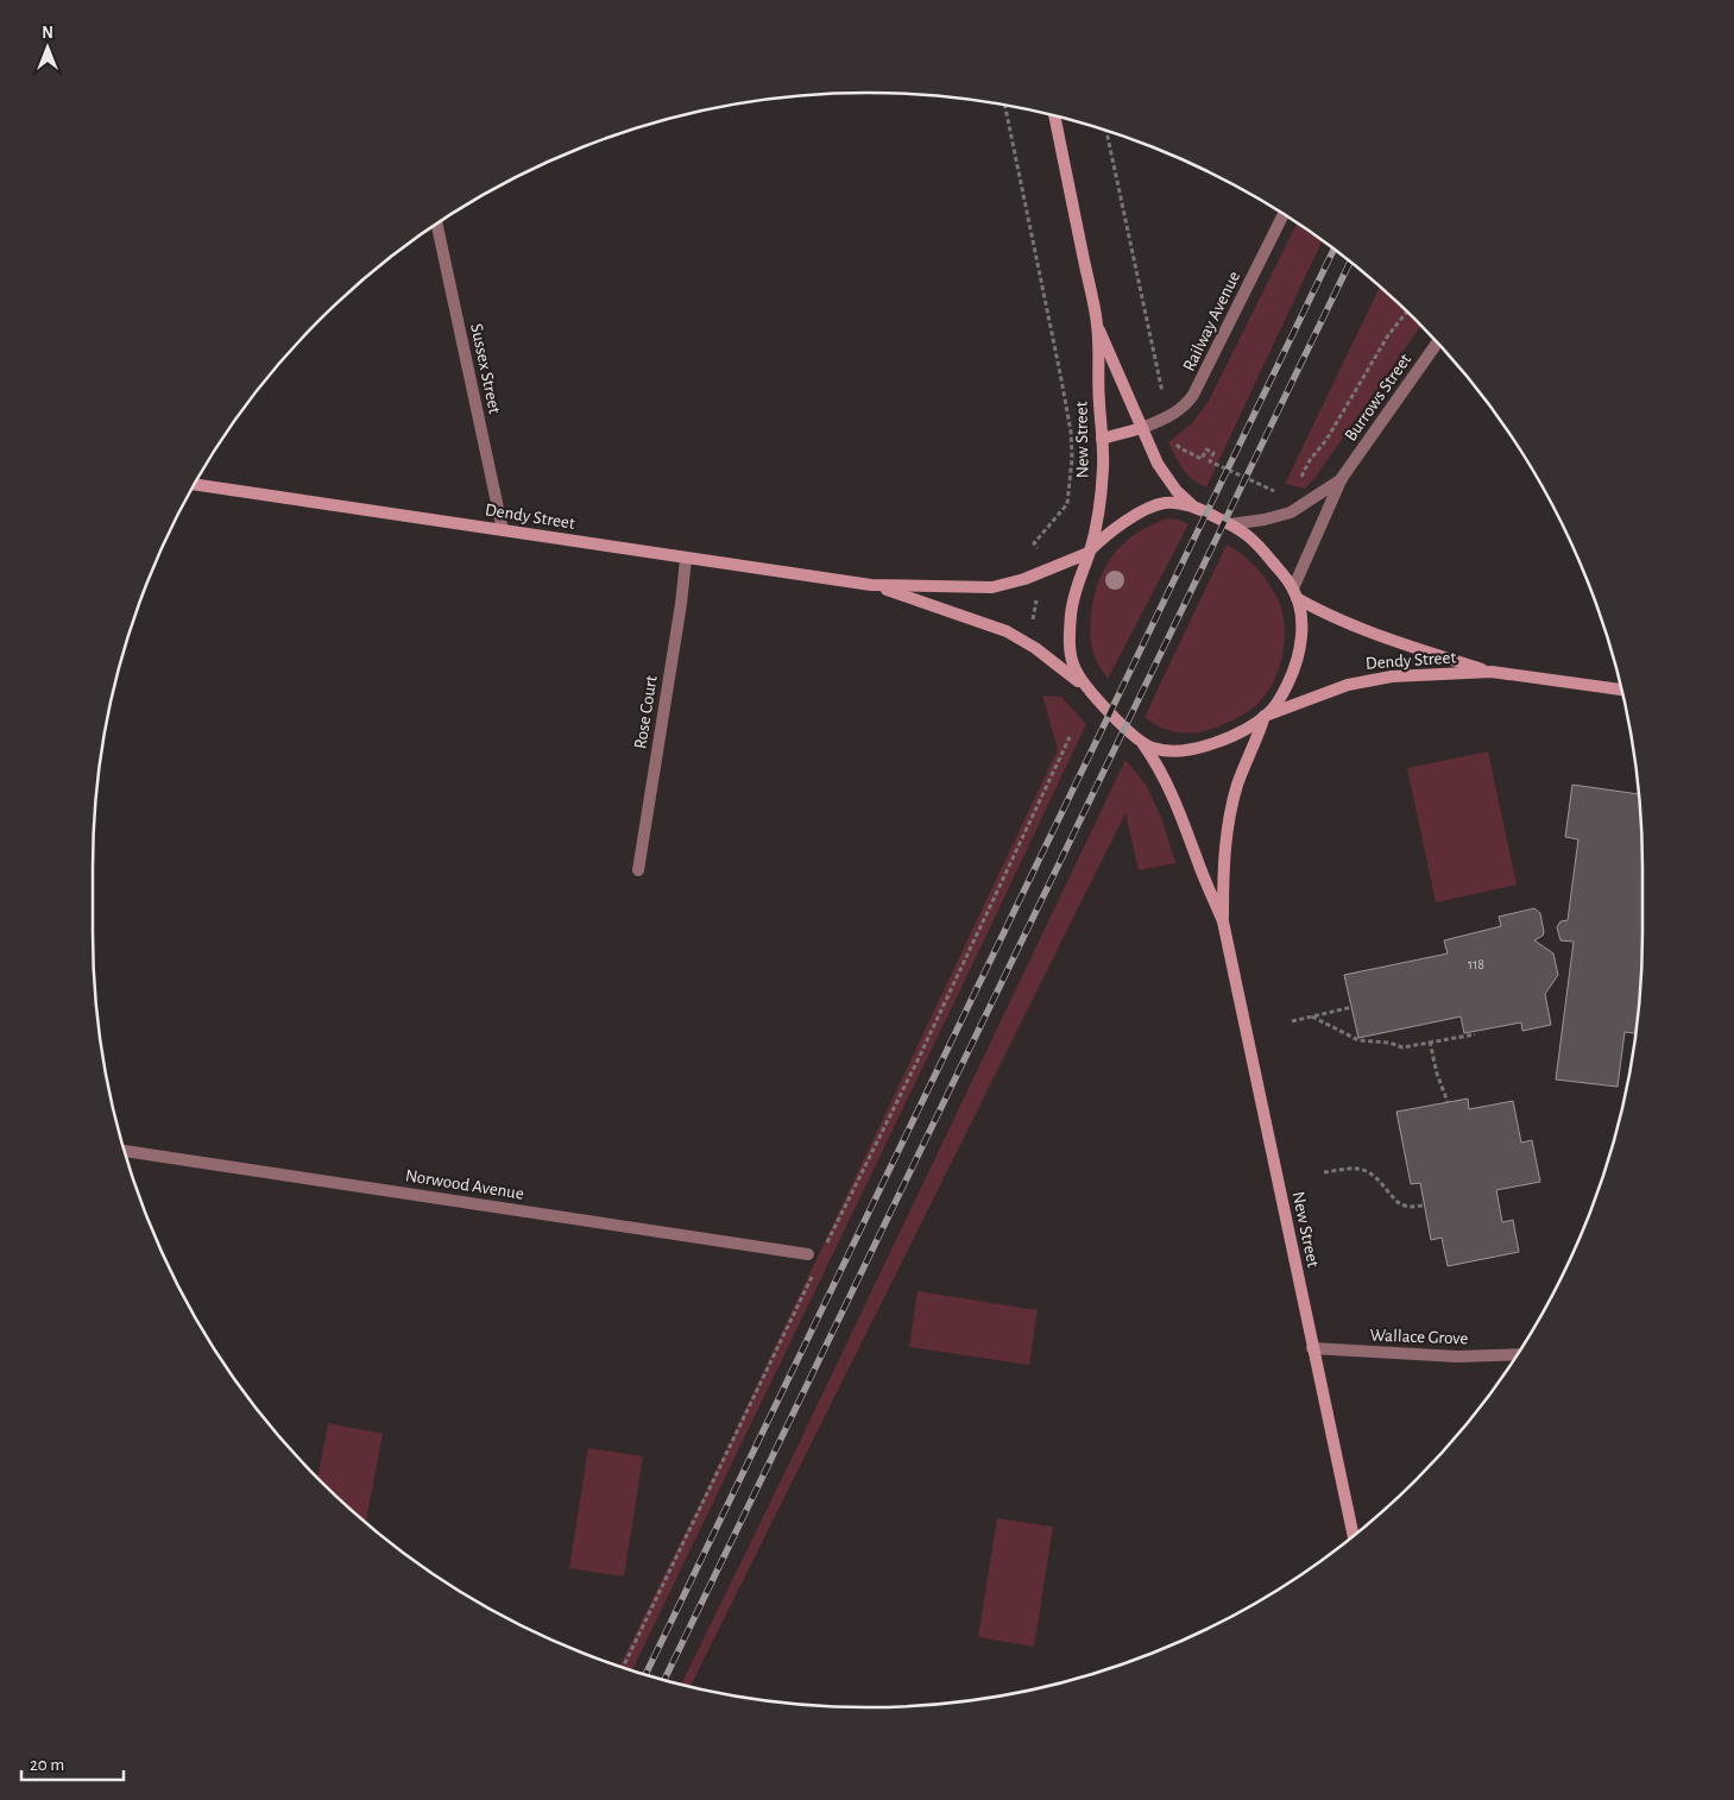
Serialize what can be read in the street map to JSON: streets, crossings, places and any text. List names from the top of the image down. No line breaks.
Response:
{"streets":{"main road":["New Street","Dendy Street"],"street":["Railway Avenue","Sussex Street","Burrows Street","Rose Court","Norwood Avenue","Wallace Grove"]},"crossings":[["Railway Avenue","New Street"],["Sussex Street","Dendy Street"],["Burrows Street","New Street"],["Burrows Street","Dendy Street"],["New Street","Dendy Street"],["New Street","Wallace Grove"],["Dendy Street","Rose Court"]],"house_numbers":["118"],"scale_bar":"20 m","north":"top"}
